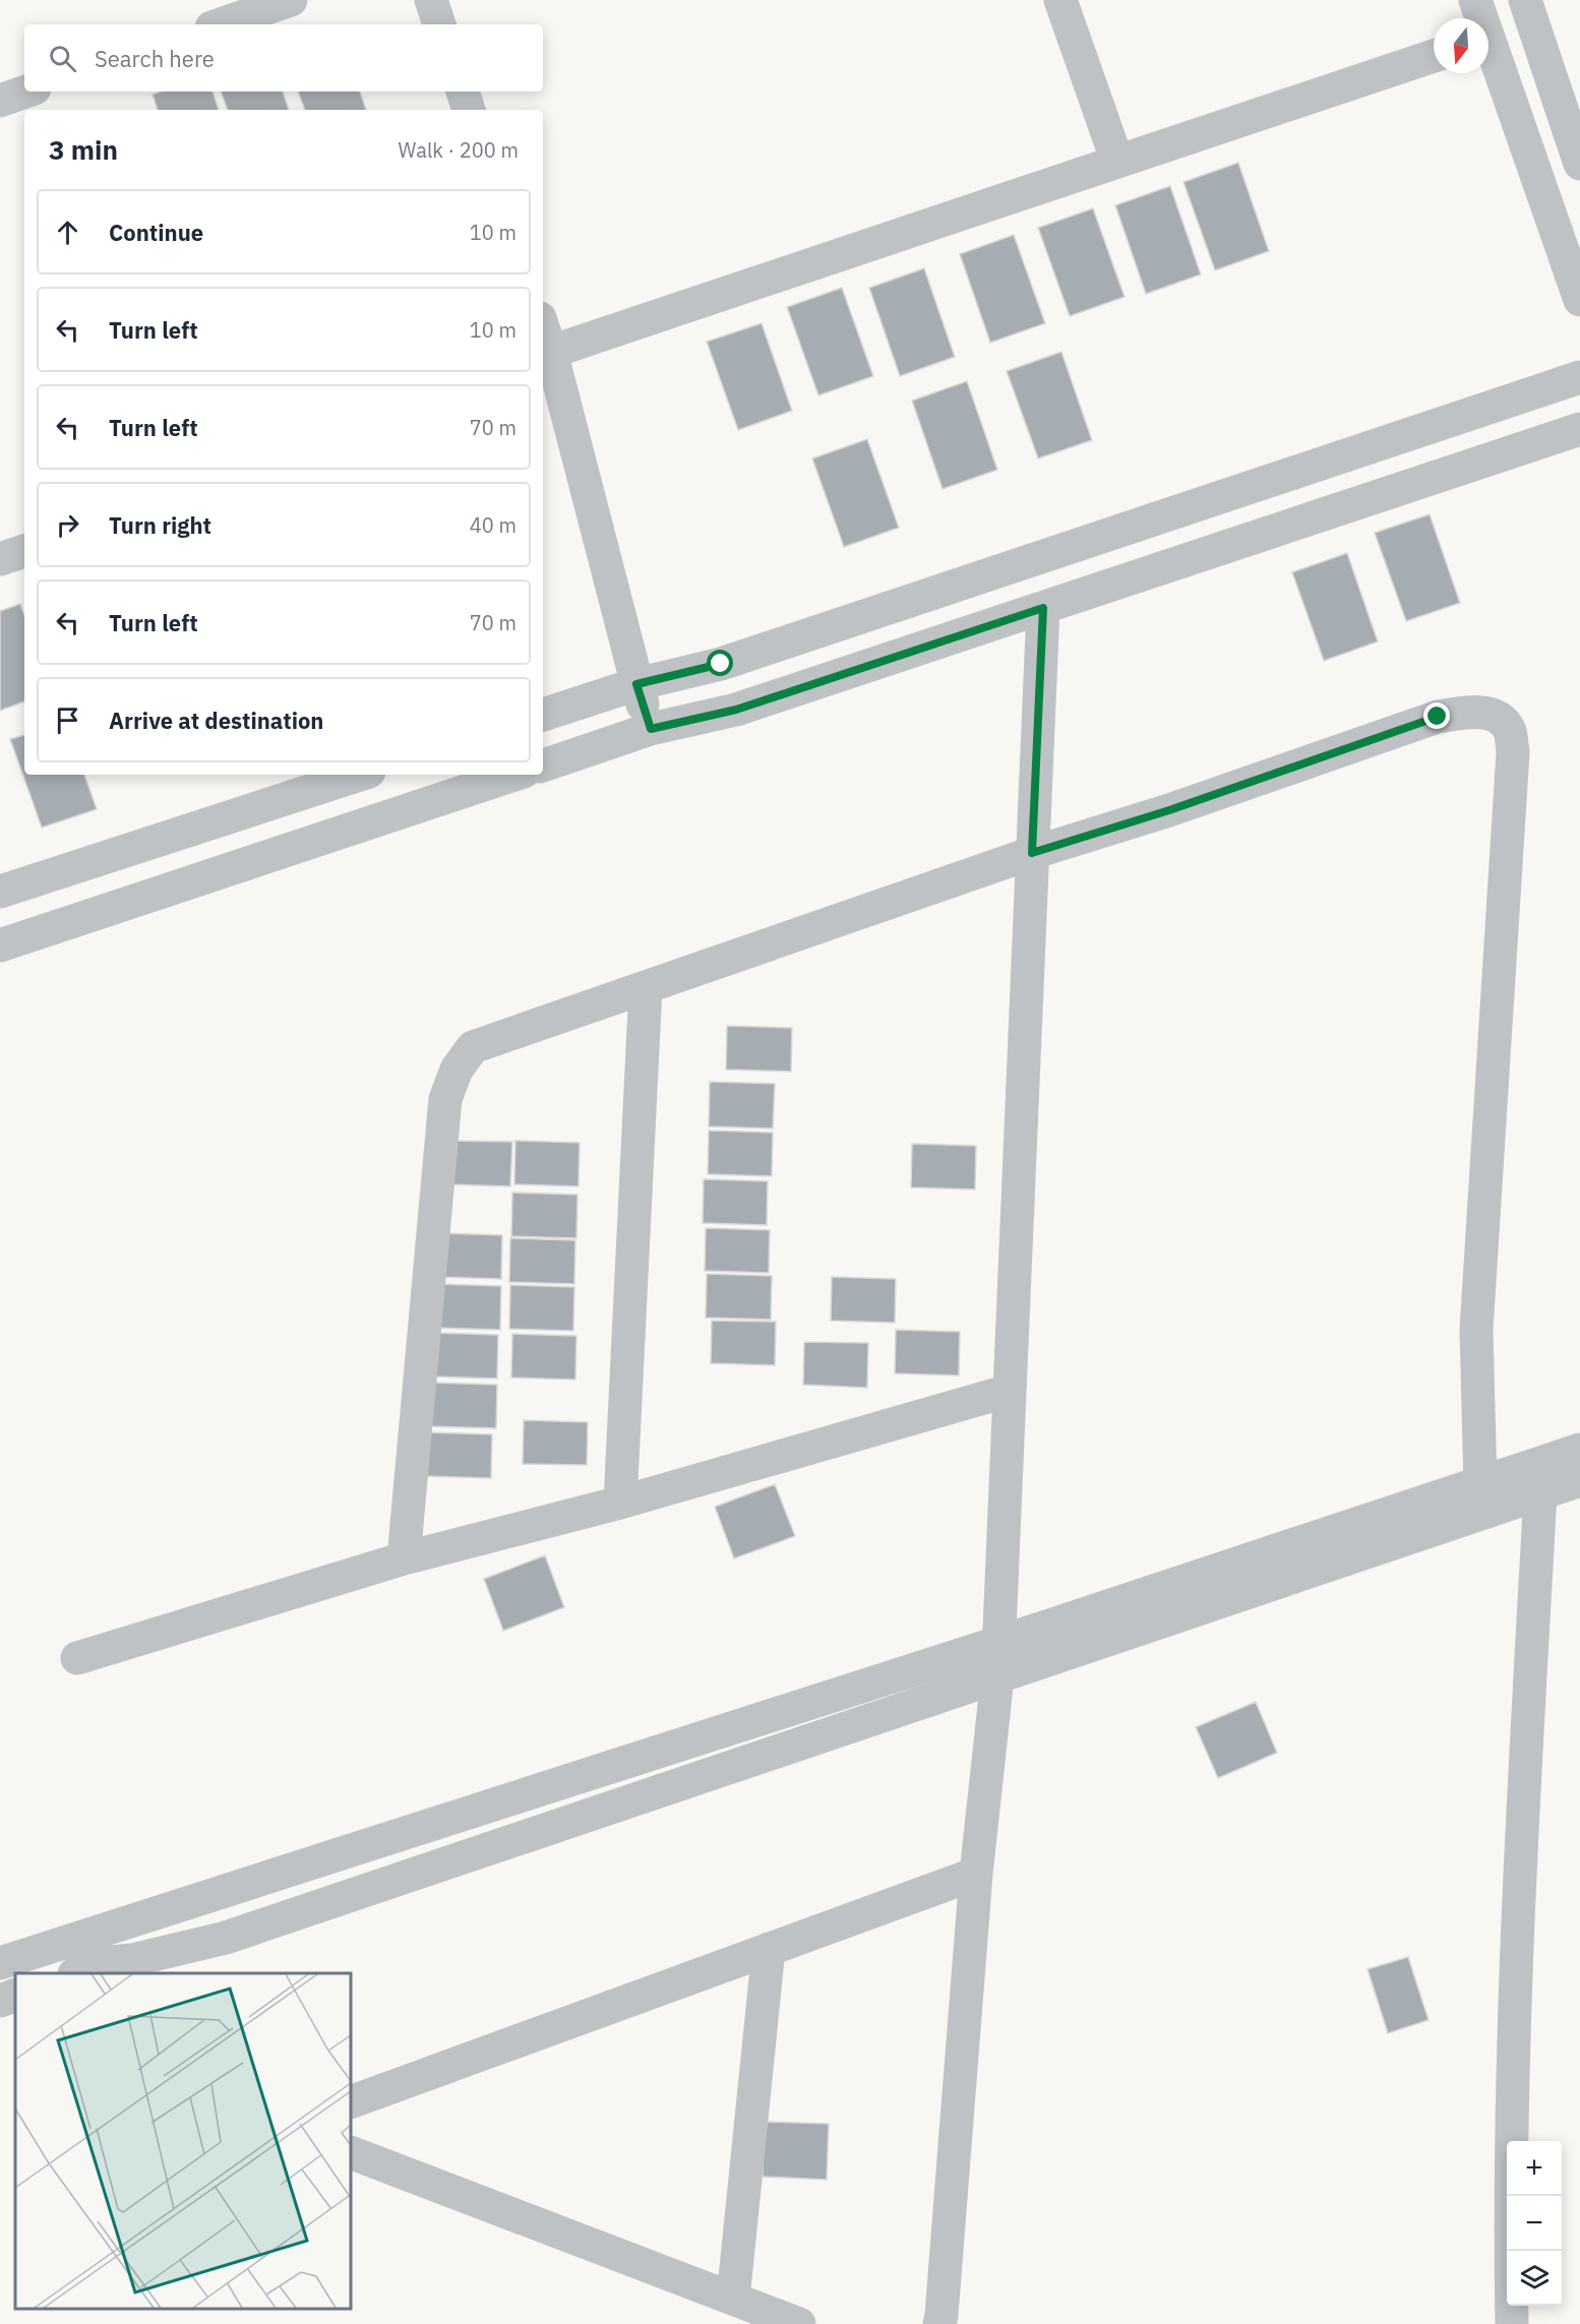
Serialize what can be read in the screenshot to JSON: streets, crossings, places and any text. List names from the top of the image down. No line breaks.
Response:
{"north":"bottom","page":{"search":"Search here","heading":["3 min","Walk · 200 m"],"list":[["Continue","10 m"],["Turn left","10 m"],["Turn left","70 m"],["Turn right","40 m"],["Turn left","70 m"],"Arrive at destination"],"map_buttons":["+","−"]}}
